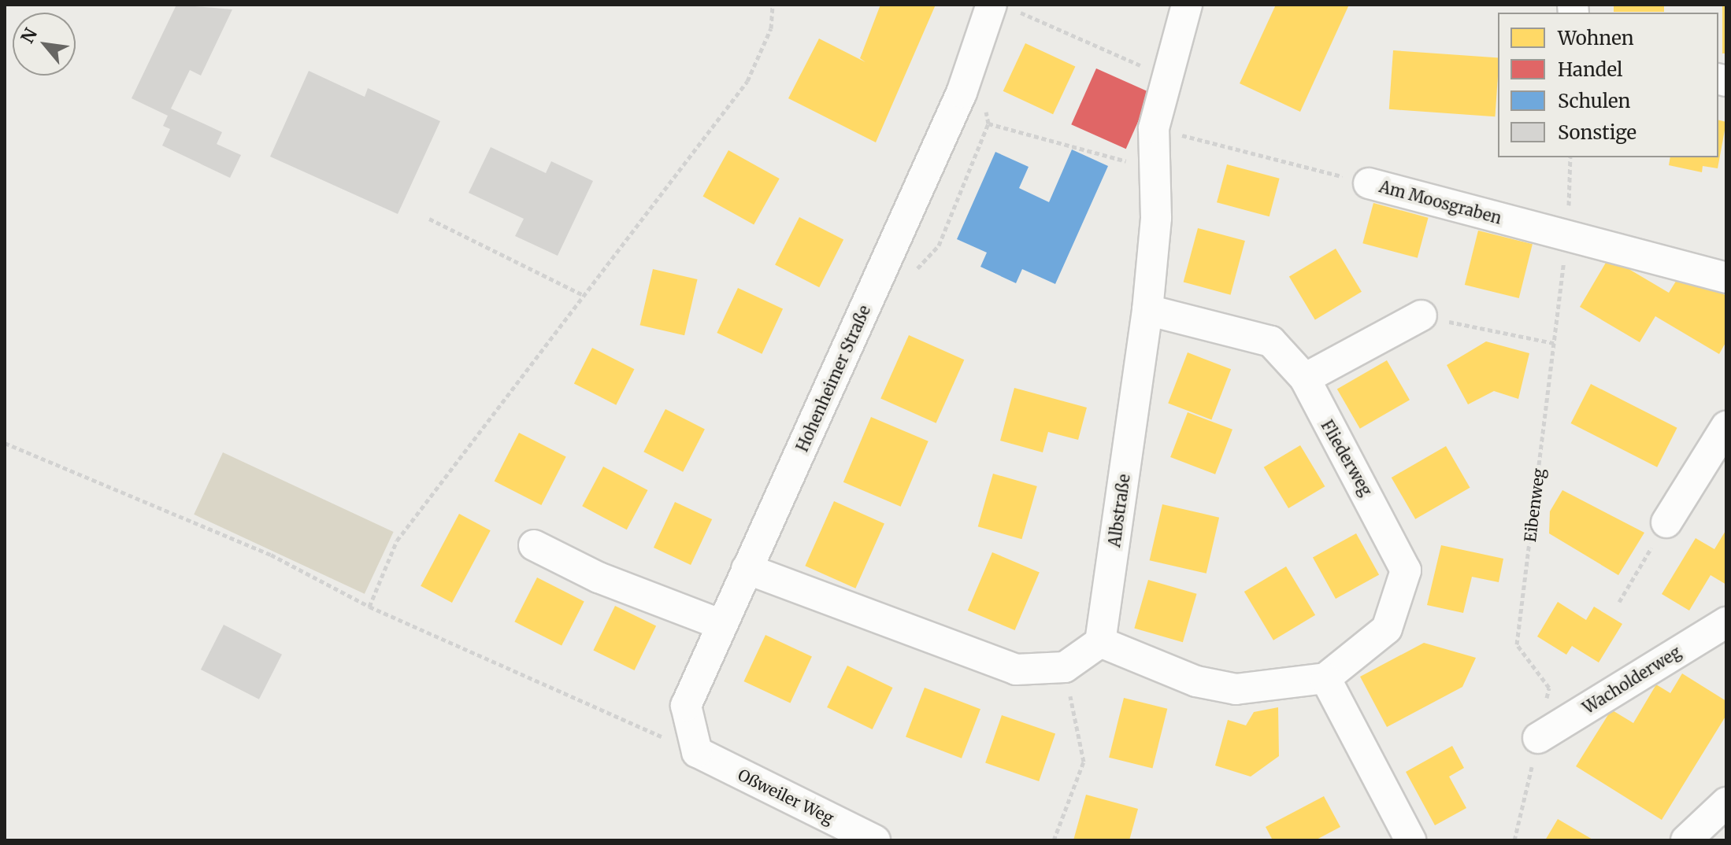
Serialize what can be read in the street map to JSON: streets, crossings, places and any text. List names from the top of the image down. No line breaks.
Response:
{"streets":{"street":["Am Moosgraben","Hohenheimer Straße","Fliederweg","Albstraße","Wacholderweg","Oßweiler Weg"],"path":["Eibenweg"]},"crossings":[["Am Moosgraben","Eibenweg"],["Am Moosgraben","Albstraße"],["Hohenheimer Straße","Oßweiler Weg"],["Fliederweg","Albstraße"],["Eibenweg","Wacholderweg"]],"legend":["Wohnen","Handel","Schulen","Sonstige"],"north":"top left"}
